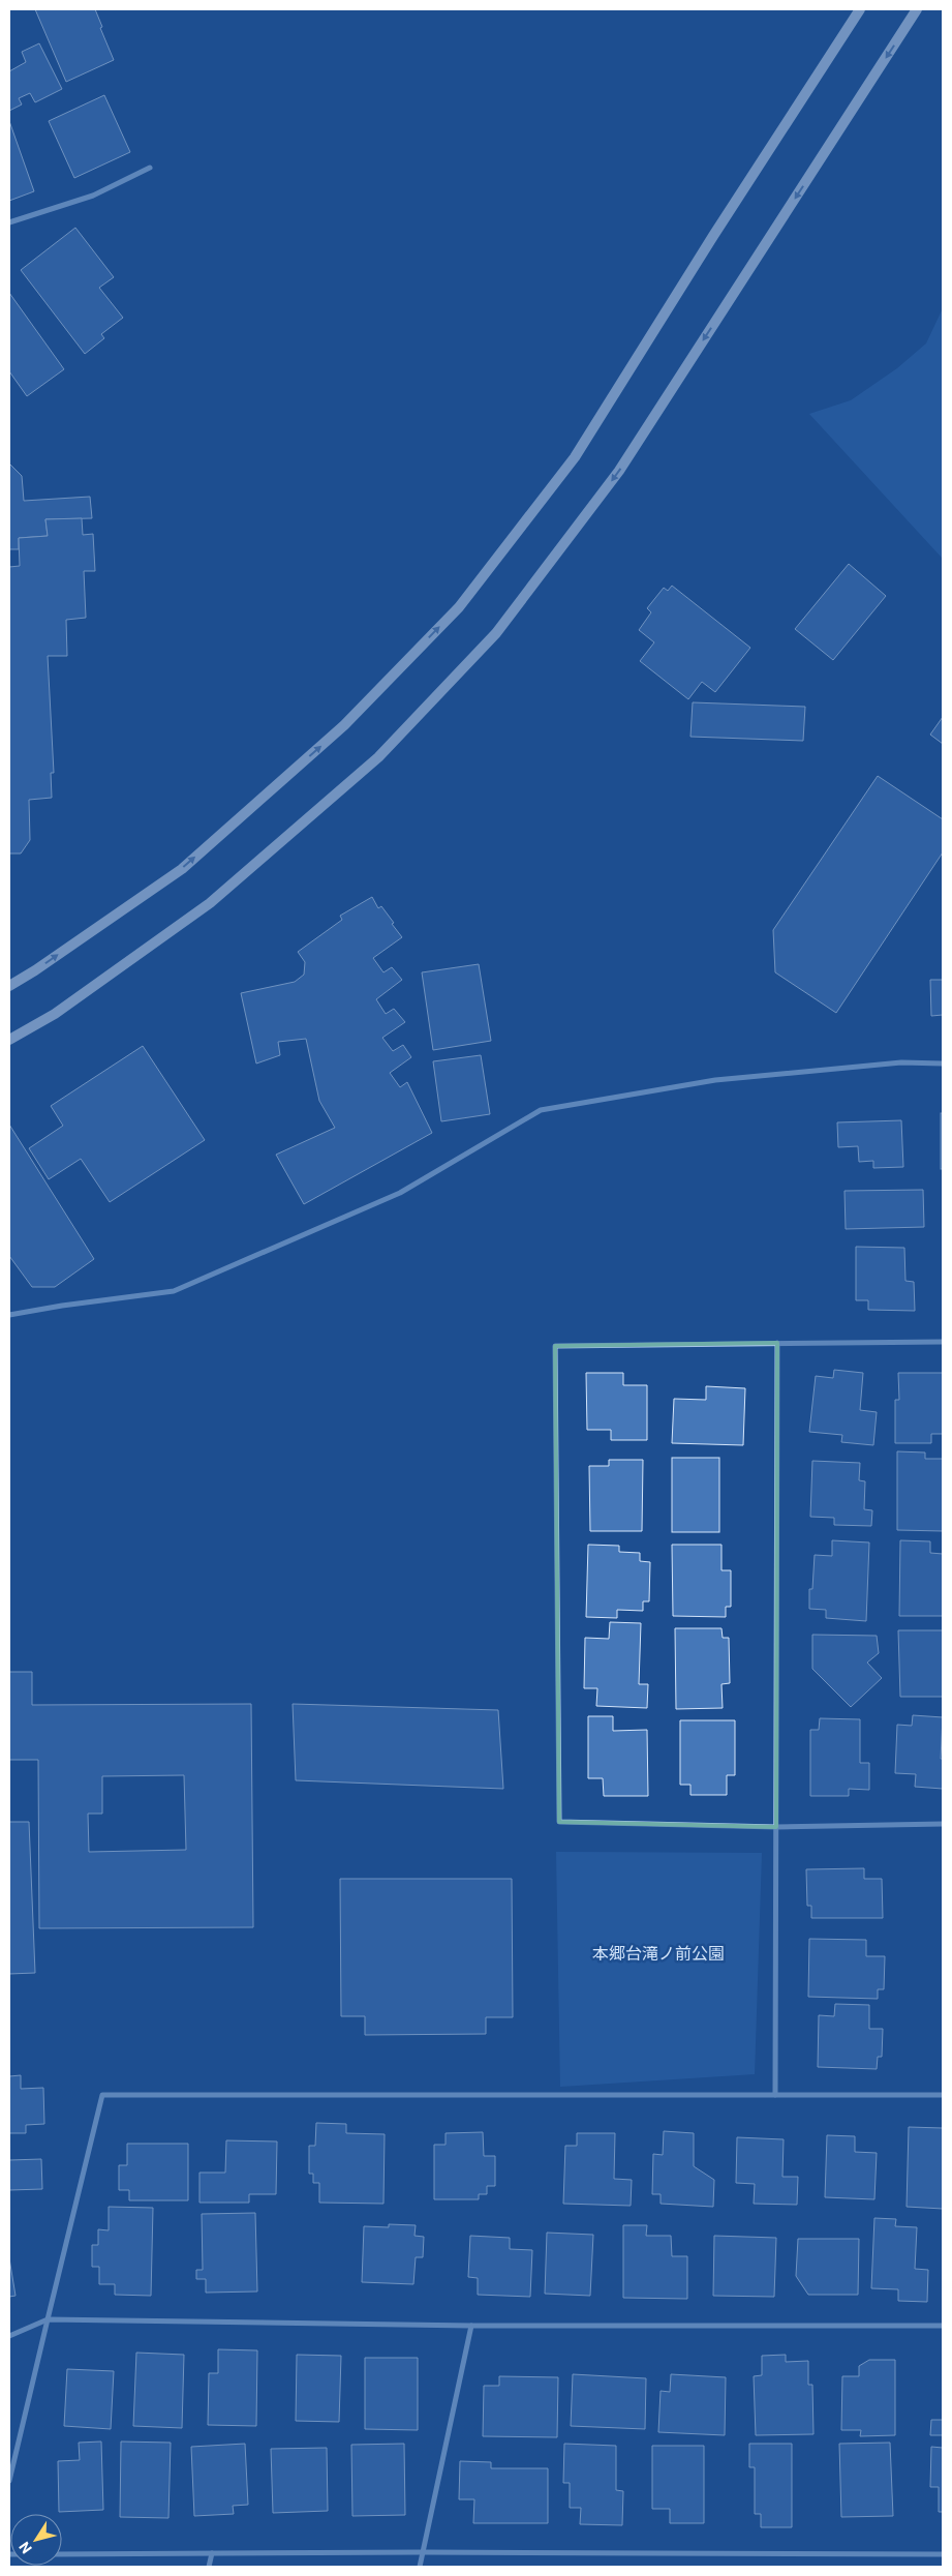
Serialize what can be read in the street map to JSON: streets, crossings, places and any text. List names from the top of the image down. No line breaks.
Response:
{"parks":["本郷台滝ノ前公園"],"north":"bottom left"}
